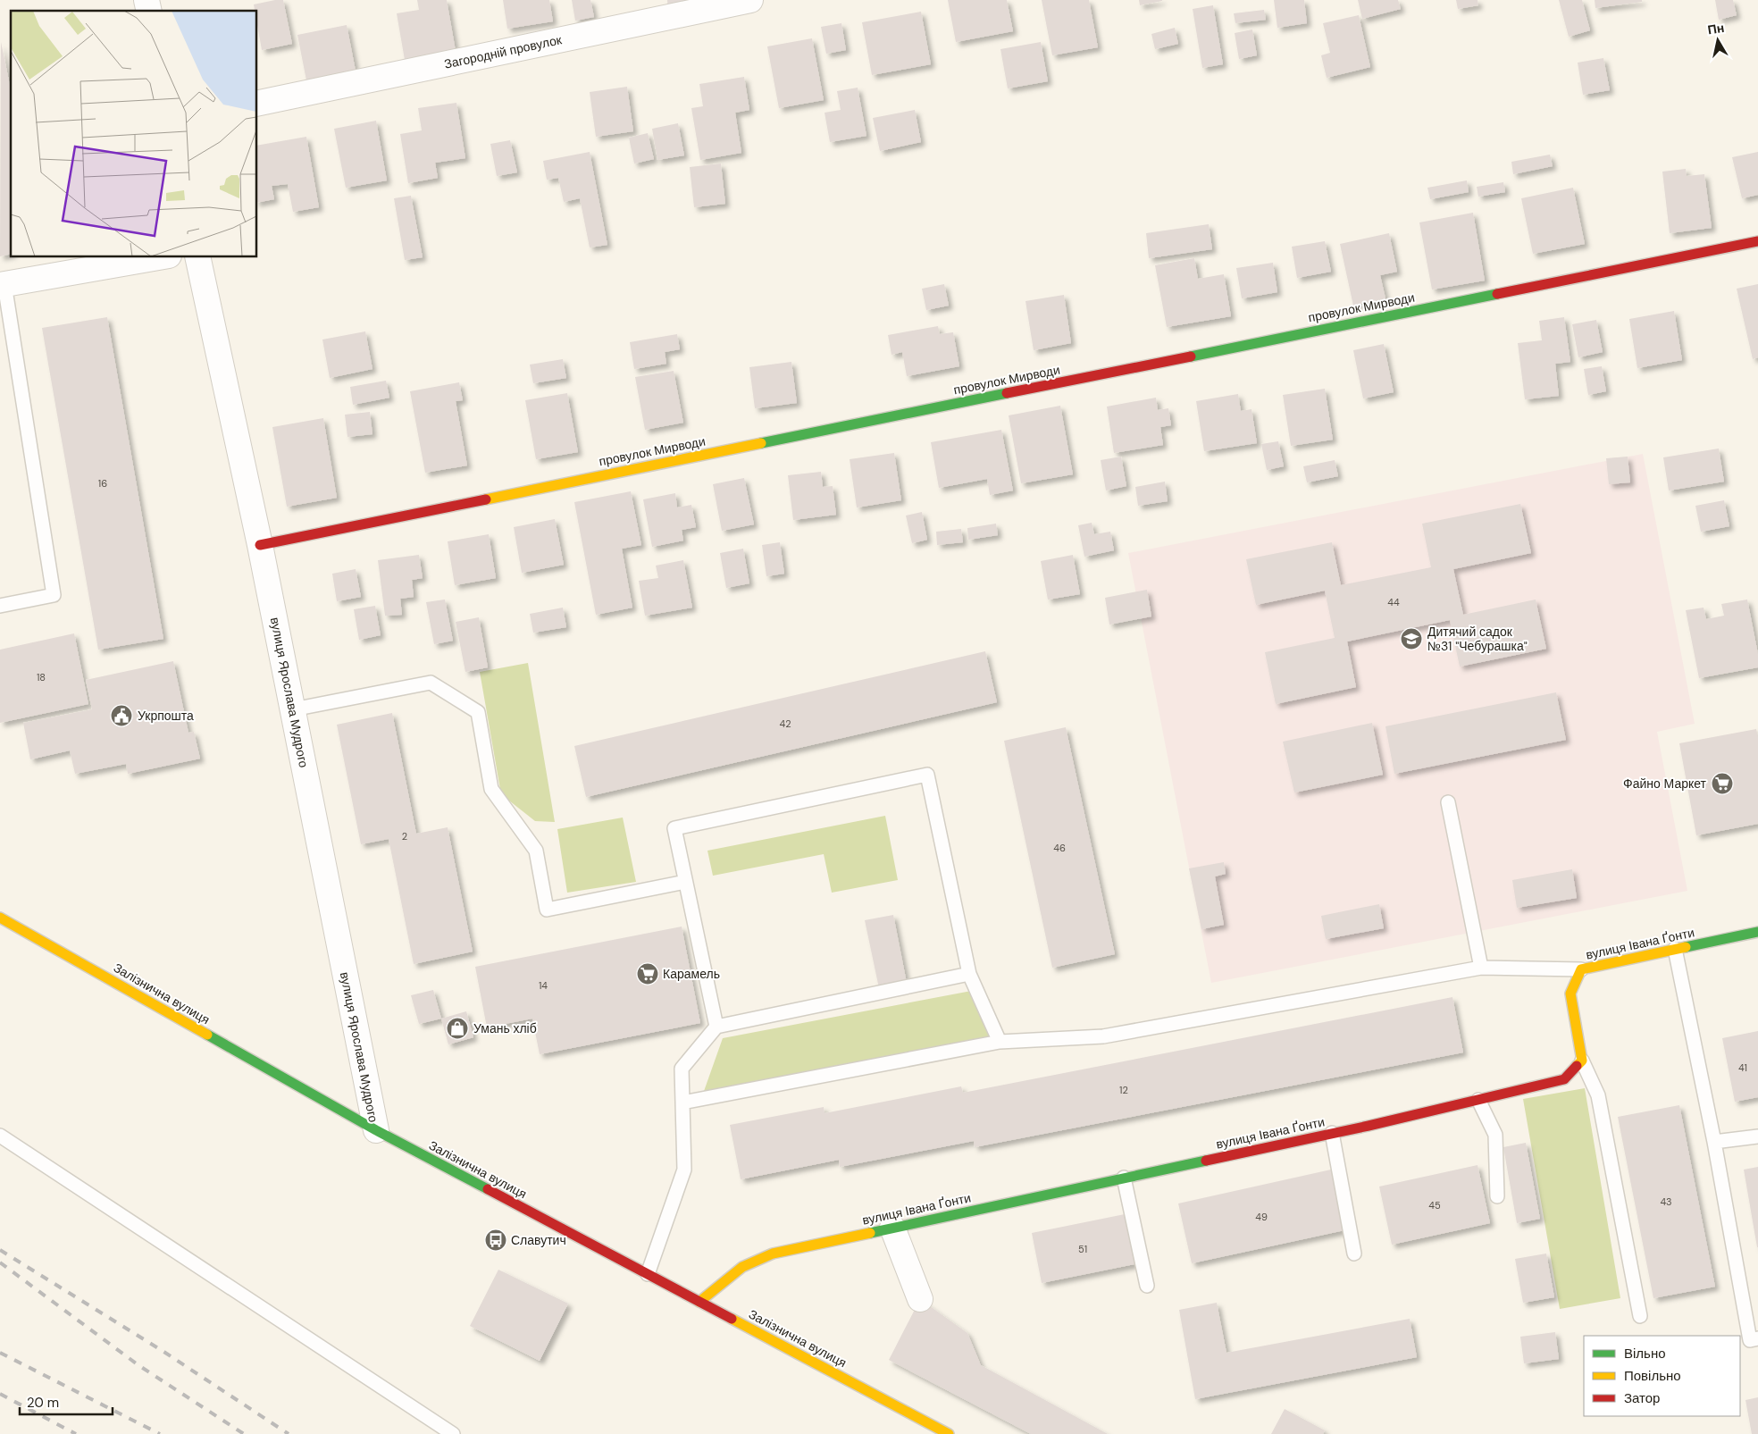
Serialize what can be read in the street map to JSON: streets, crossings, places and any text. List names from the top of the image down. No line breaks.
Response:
{"streets":{"street":["Загородній провулок","провулок Мирводи","вулиця Ярослава Мудрого","вулиця Івана Ґонти","Залізнична вулиця"]},"crossings":[["провулок Мирводи","вулиця Ярослава Мудрого"],["вулиця Ярослава Мудрого","Залізнична вулиця"],["вулиця Івана Ґонти","Залізнична вулиця"]],"places":{"school or university":["Дитячий садок №31 \"Чебурашка\""],"public building":["Укрпошта"],"supermarket":["Файно Маркет","Карамель"],"shop":["Умань хліб"],"bus stop":["Славутич"]},"house_numbers":["16","44","18","42","2","46","14","41","12","43","45","49","51"],"legend":["Вільно","Повільно","Затор"],"scale_bar":"20 m","north":"top"}
